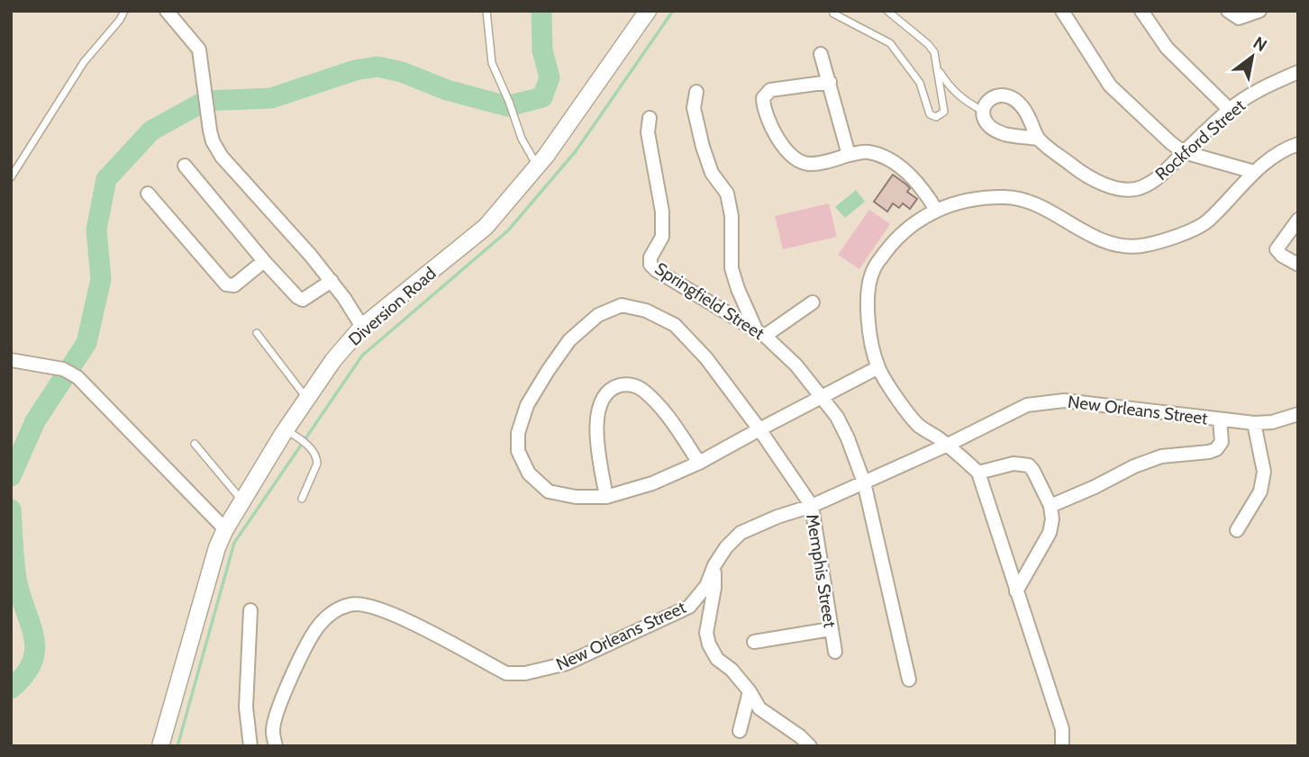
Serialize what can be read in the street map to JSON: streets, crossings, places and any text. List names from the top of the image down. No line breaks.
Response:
{"streets":{"street":["Rockford Street","Springfield Street","Diversion Road","New Orleans Street","Memphis Street"]},"crossings":[["Springfield Street","New Orleans Street"],["New Orleans Street","Memphis Street"]],"north":"top right"}
